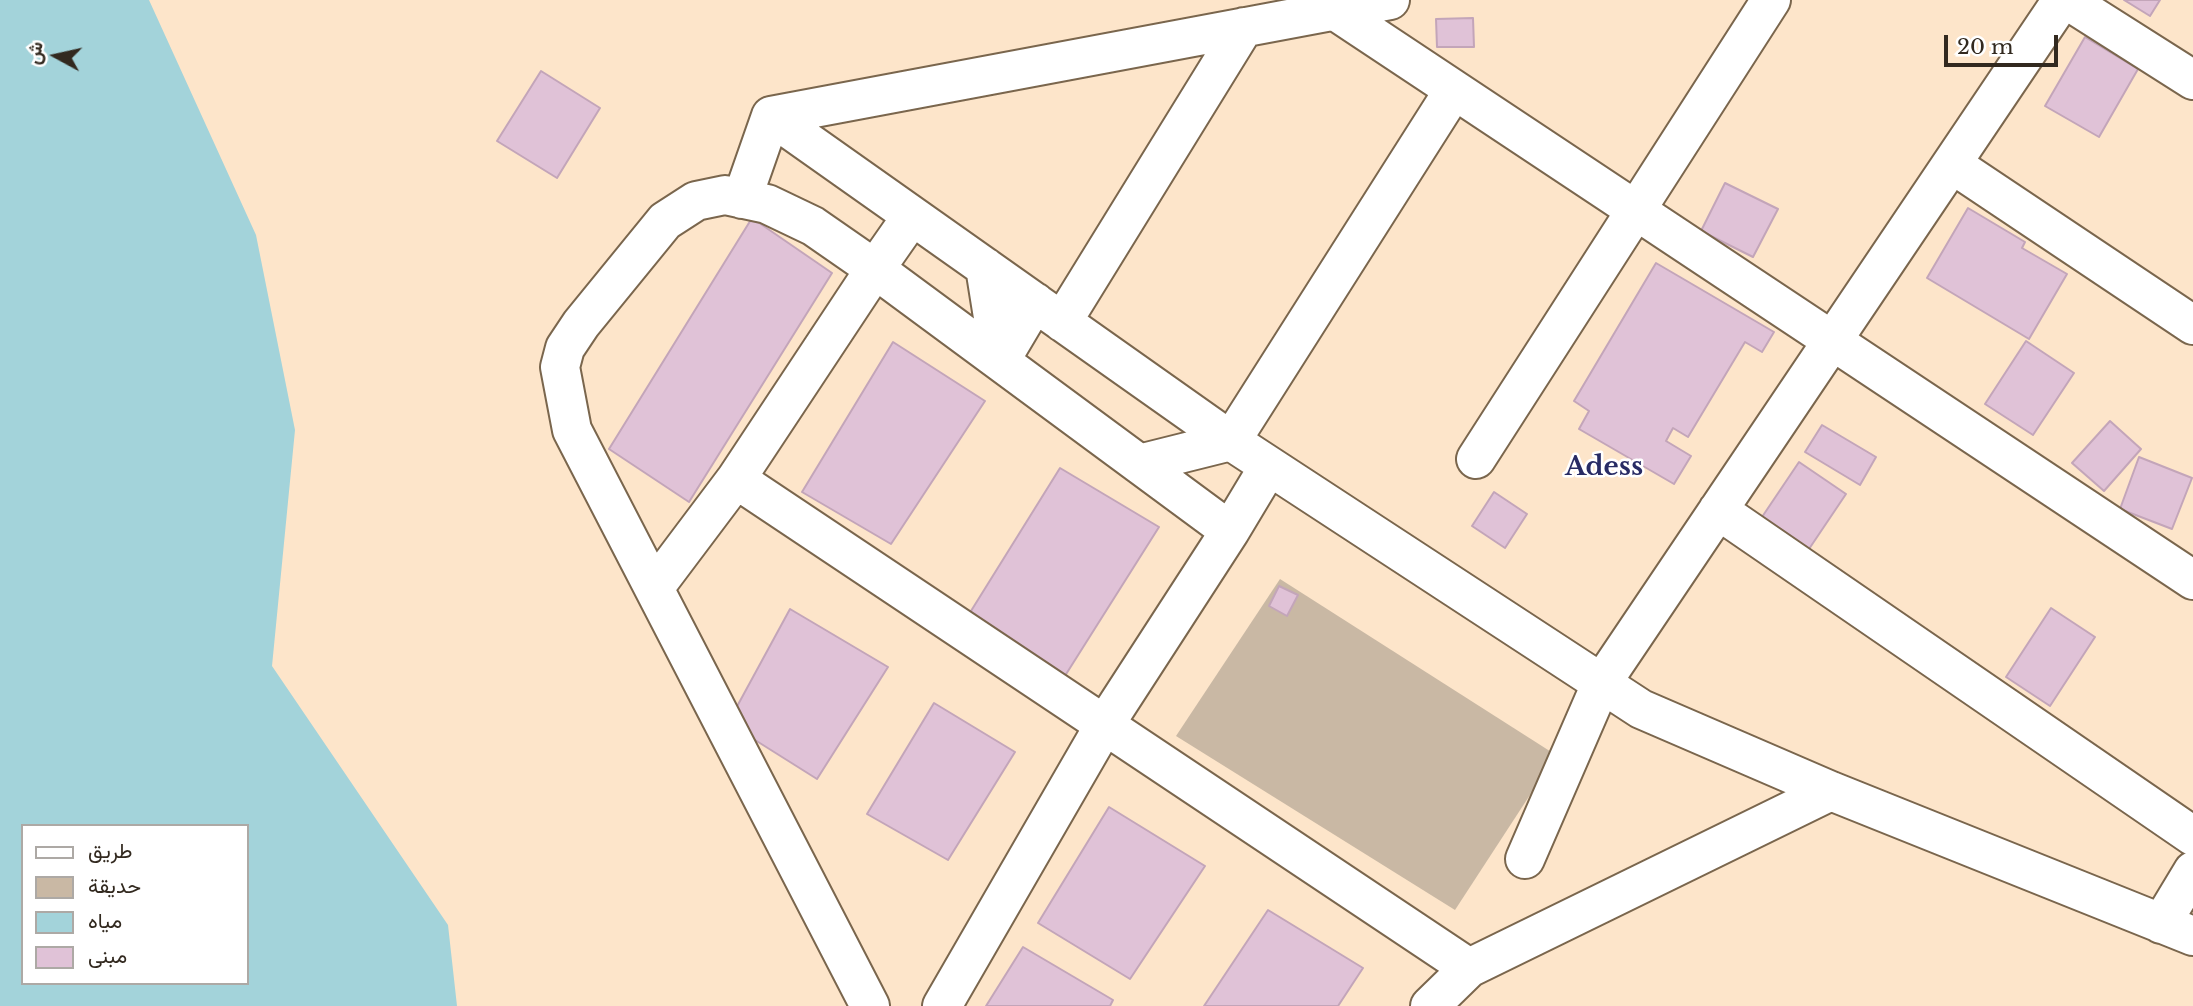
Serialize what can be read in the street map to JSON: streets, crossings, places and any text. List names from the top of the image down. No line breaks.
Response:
{"districts":["Adess"],"legend":["طريق","حديقة","مياه","مبنى"],"scale_bar":"20 m","north":"left"}
